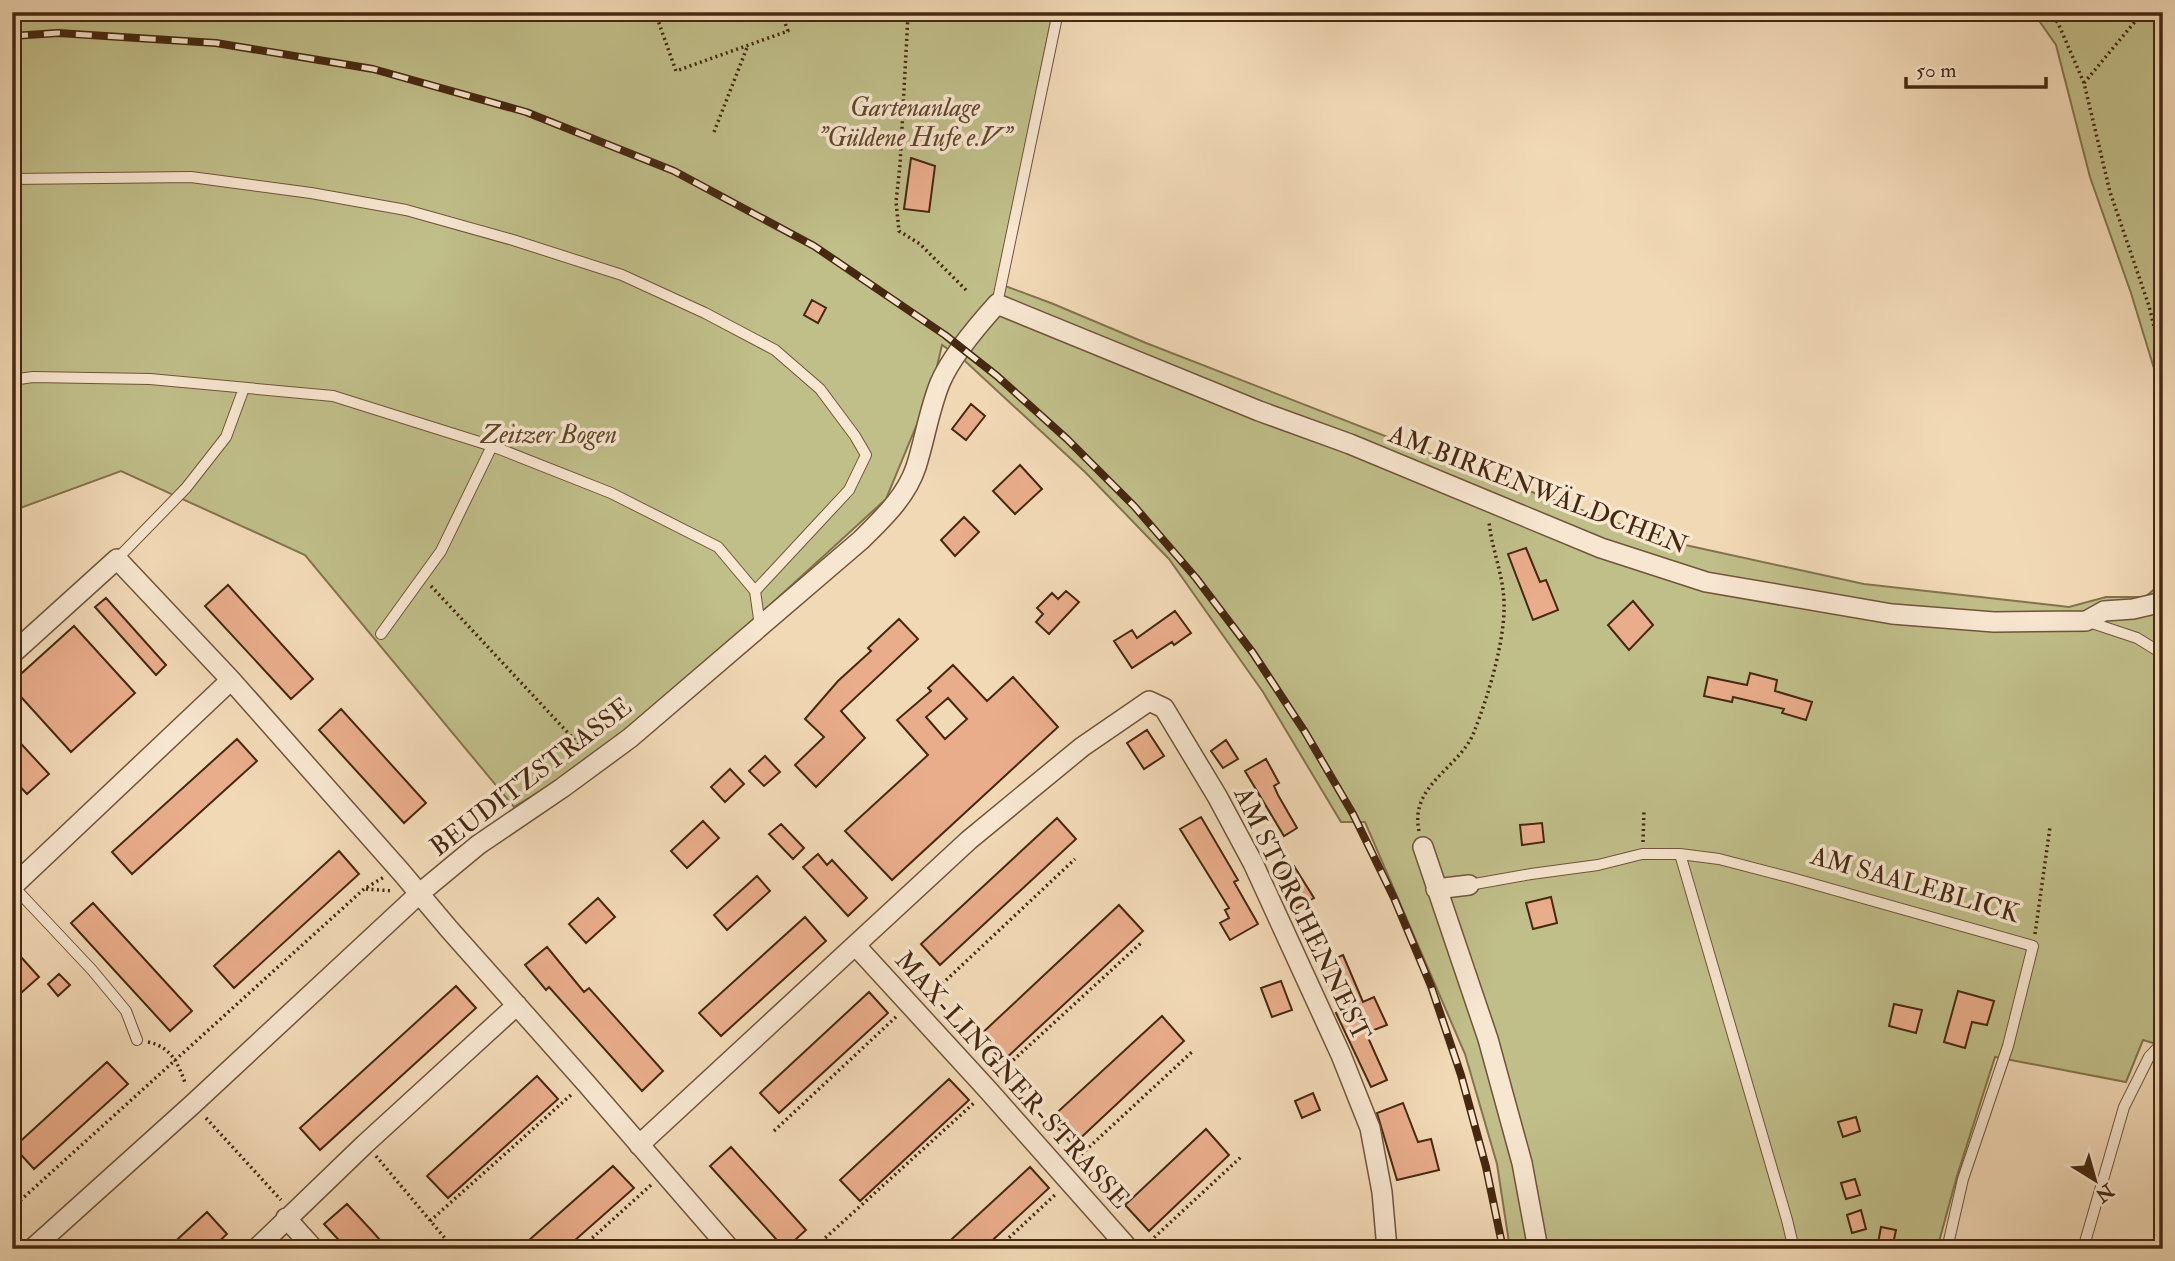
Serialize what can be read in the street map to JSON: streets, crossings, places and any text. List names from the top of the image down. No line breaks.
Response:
{"streets":{"street":["AM BIRKENWÄLDCHEN","BEUDITZSTRASSE","AM STORCHENNEST","MAX-LINGNER-STRASSE"],"lane":["AM SAALEBLICK"]},"crossings":[["AM BIRKENWÄLDCHEN","BEUDITZSTRASSE"],["AM STORCHENNEST","MAX-LINGNER-STRASSE"]],"parks":["Gartenanlage \"Güldene Hufe e.V\"","Zeitzer Bogen"],"scale_bar":"50 m","north":"bottom right"}
